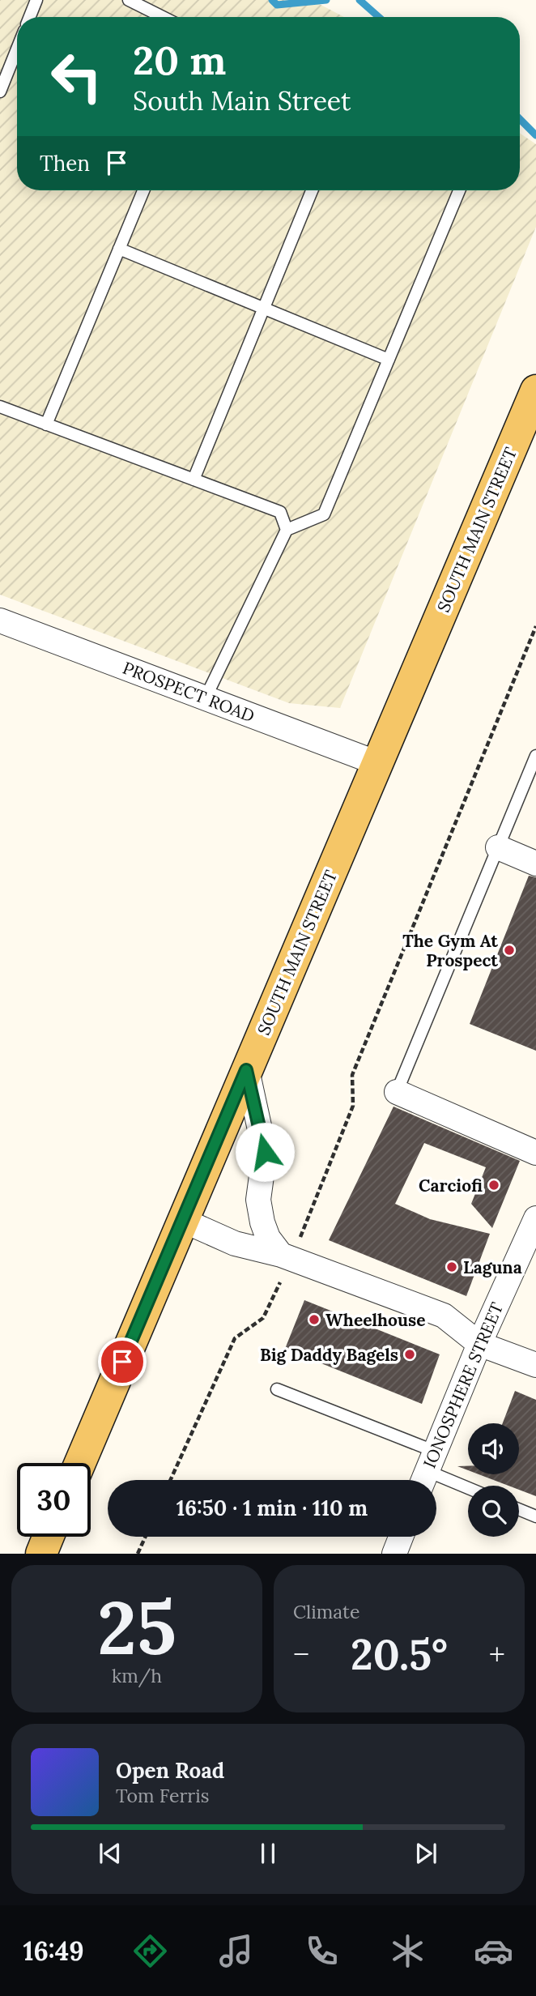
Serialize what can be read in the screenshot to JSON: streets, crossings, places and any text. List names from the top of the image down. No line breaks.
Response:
{"streets":{"main road":["SOUTH MAIN STREET"],"street":["PROSPECT ROAD","IONOSPHERE STREET"]},"crossings":[["SOUTH MAIN STREET","PROSPECT ROAD"]],"places":["The Gym At Prospect","Carciofi","Laguna","Wheelhouse","Big Daddy Bagels"],"page":{"turn":["20 m","South Main Street"],"then":"Then","limit":"30","trip":"16:50 · 1 min · 110 m","tile":[["25","km/h"],"Climate"],"heat":["−","20.5°","+"],"song":["Open Road","Tom Ferris"],"tabs":"16:49"}}
